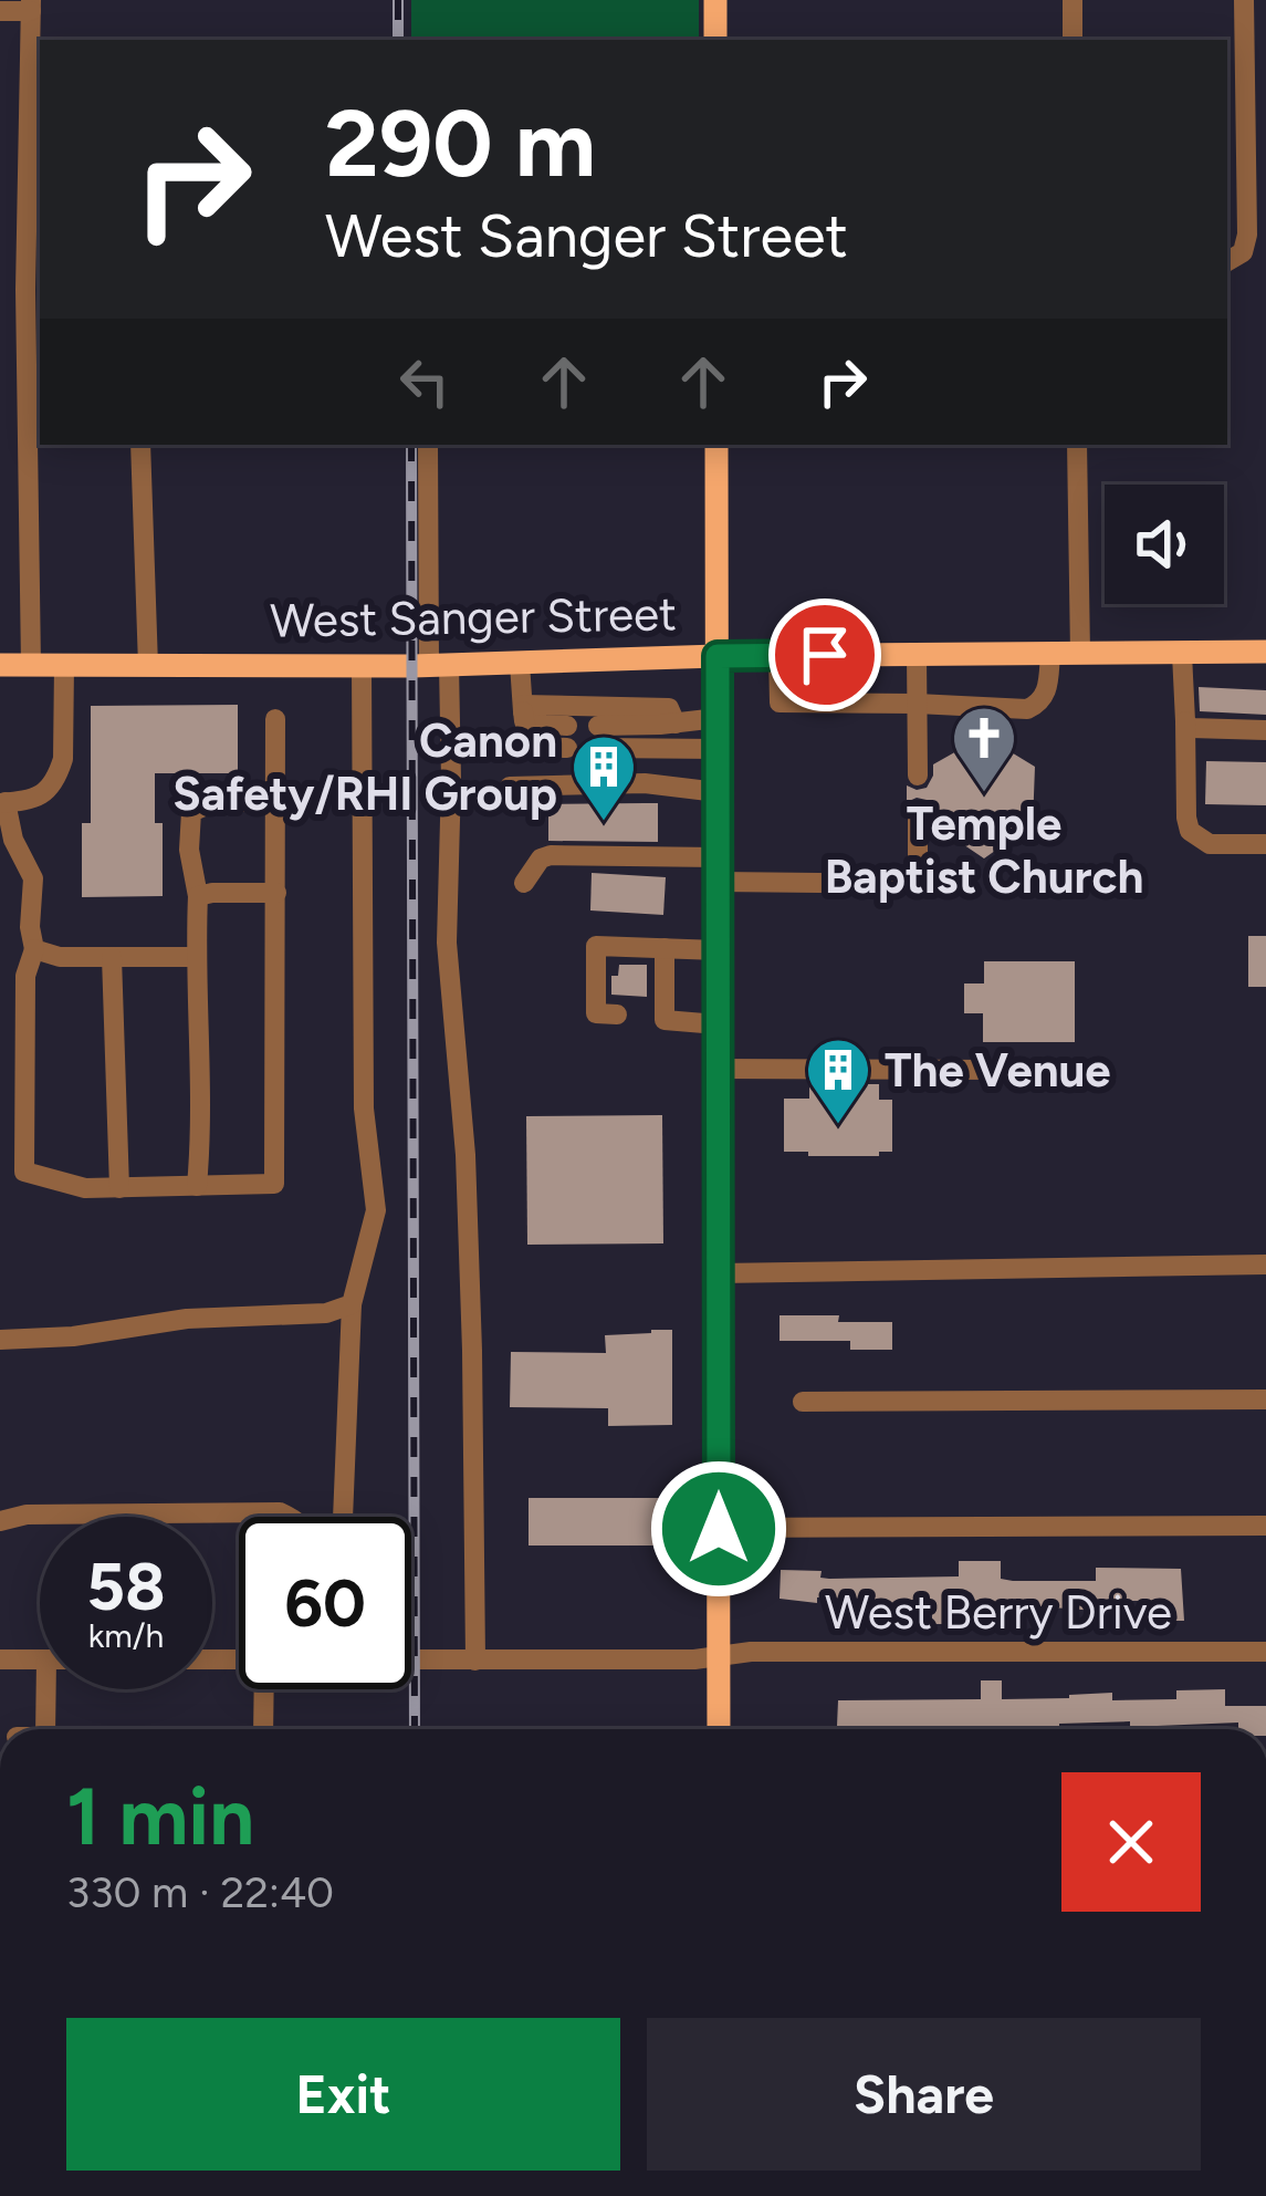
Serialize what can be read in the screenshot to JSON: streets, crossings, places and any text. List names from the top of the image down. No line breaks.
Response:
{"streets":{"main road":["West Sanger Street"],"street":["West Berry Drive"]},"places":{"church":["Temple Baptist Church"],"building":["Canon Safety/RHI Group","The Venue"]},"page":{"turn":["290 m","West Sanger Street"],"speed":"58 km/h","limit":"60","heading":["1 min","330 m · 22:40"],"buttons":["Exit","Share"]}}
